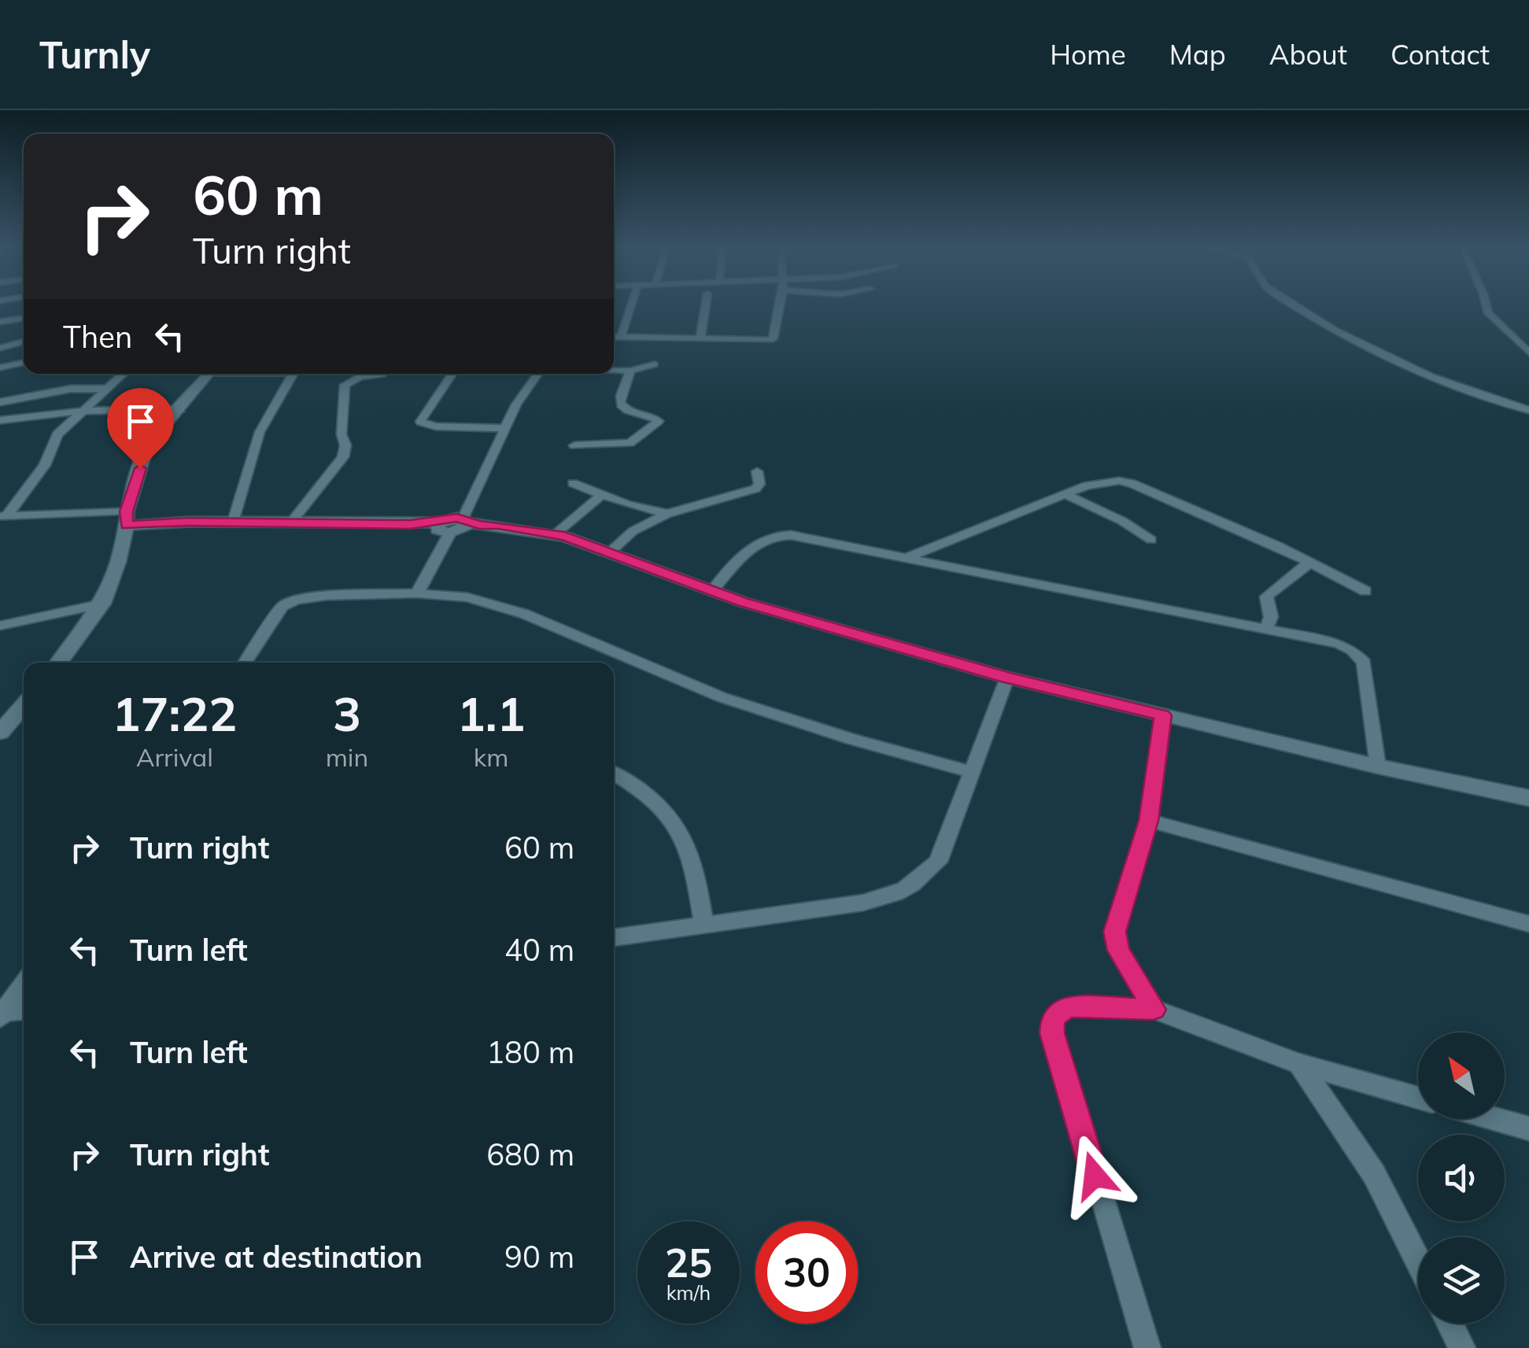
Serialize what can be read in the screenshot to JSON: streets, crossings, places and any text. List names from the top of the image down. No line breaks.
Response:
{"north":"top left","page":{"header":"Turnly","nav":["Home","Map","About","Contact"],"turn":["60 m","Turn right"],"then":"Then","eta":["17:22","Arrival","3","min","1.1","km"],"list":[{"name":"Turn right","value":"60 m"},{"name":"Turn left","value":"40 m"},{"name":"Turn left","value":"180 m"},{"name":"Turn right","value":"680 m"},{"name":"Arrive at destination","value":"90 m"}],"speed":"25 km/h","limit":"30"}}
